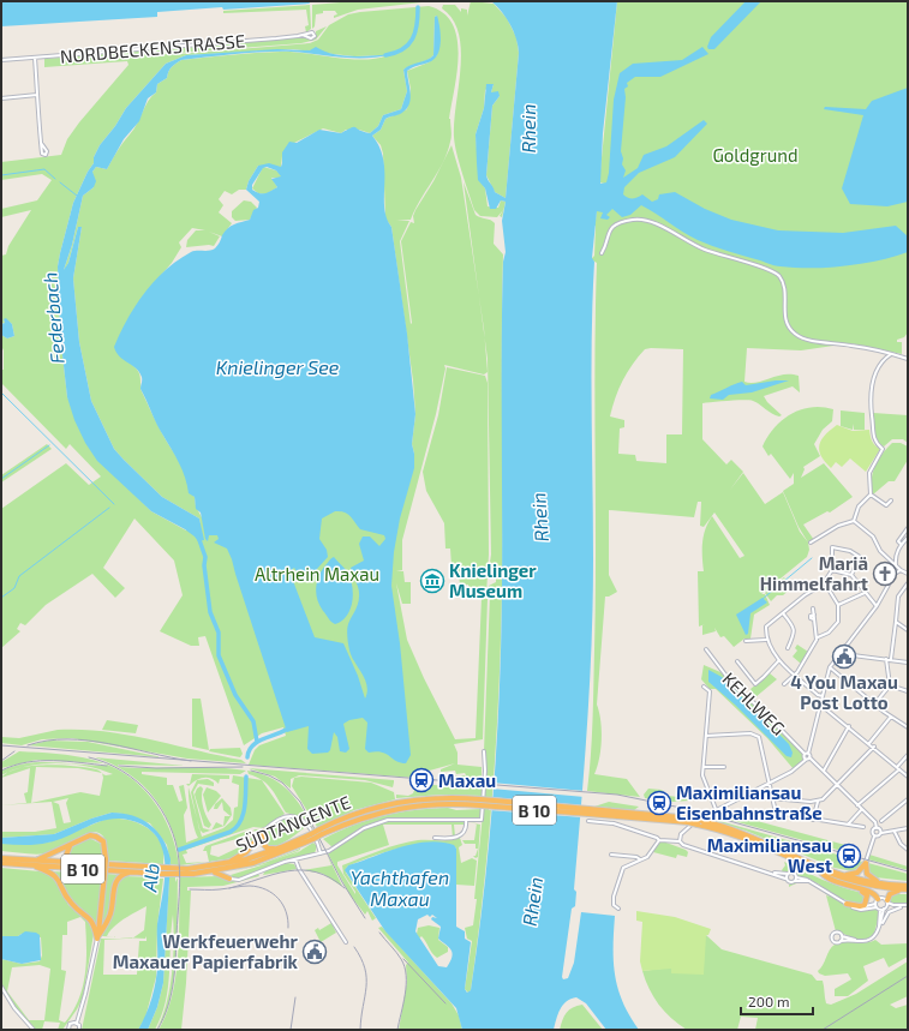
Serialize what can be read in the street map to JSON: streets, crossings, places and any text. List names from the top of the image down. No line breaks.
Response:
{"streets":{"highway":["B 10","SÜDTANGENTE"],"street":["NORDBECKENSTRASSE","KEHLWEG"]},"crossings":[["B 10","SÜDTANGENTE"]],"water":["Rhein","Federbach","Knielinger See","Yachthafen Maxau","Alb"],"parks":["Goldgrund","Altrhein Maxau"],"places":{"church":["Mariä Himmelfahrt"],"museum":["Knielinger Museum"],"public building":["4 You Maxau Post Lotto","Werkfeuerwehr Maxauer Papierfabrik"],"station":["Maxau","Maximiliansau Eisenbahnstraße","Maximiliansau West"]},"scale_bar":"200 m"}
